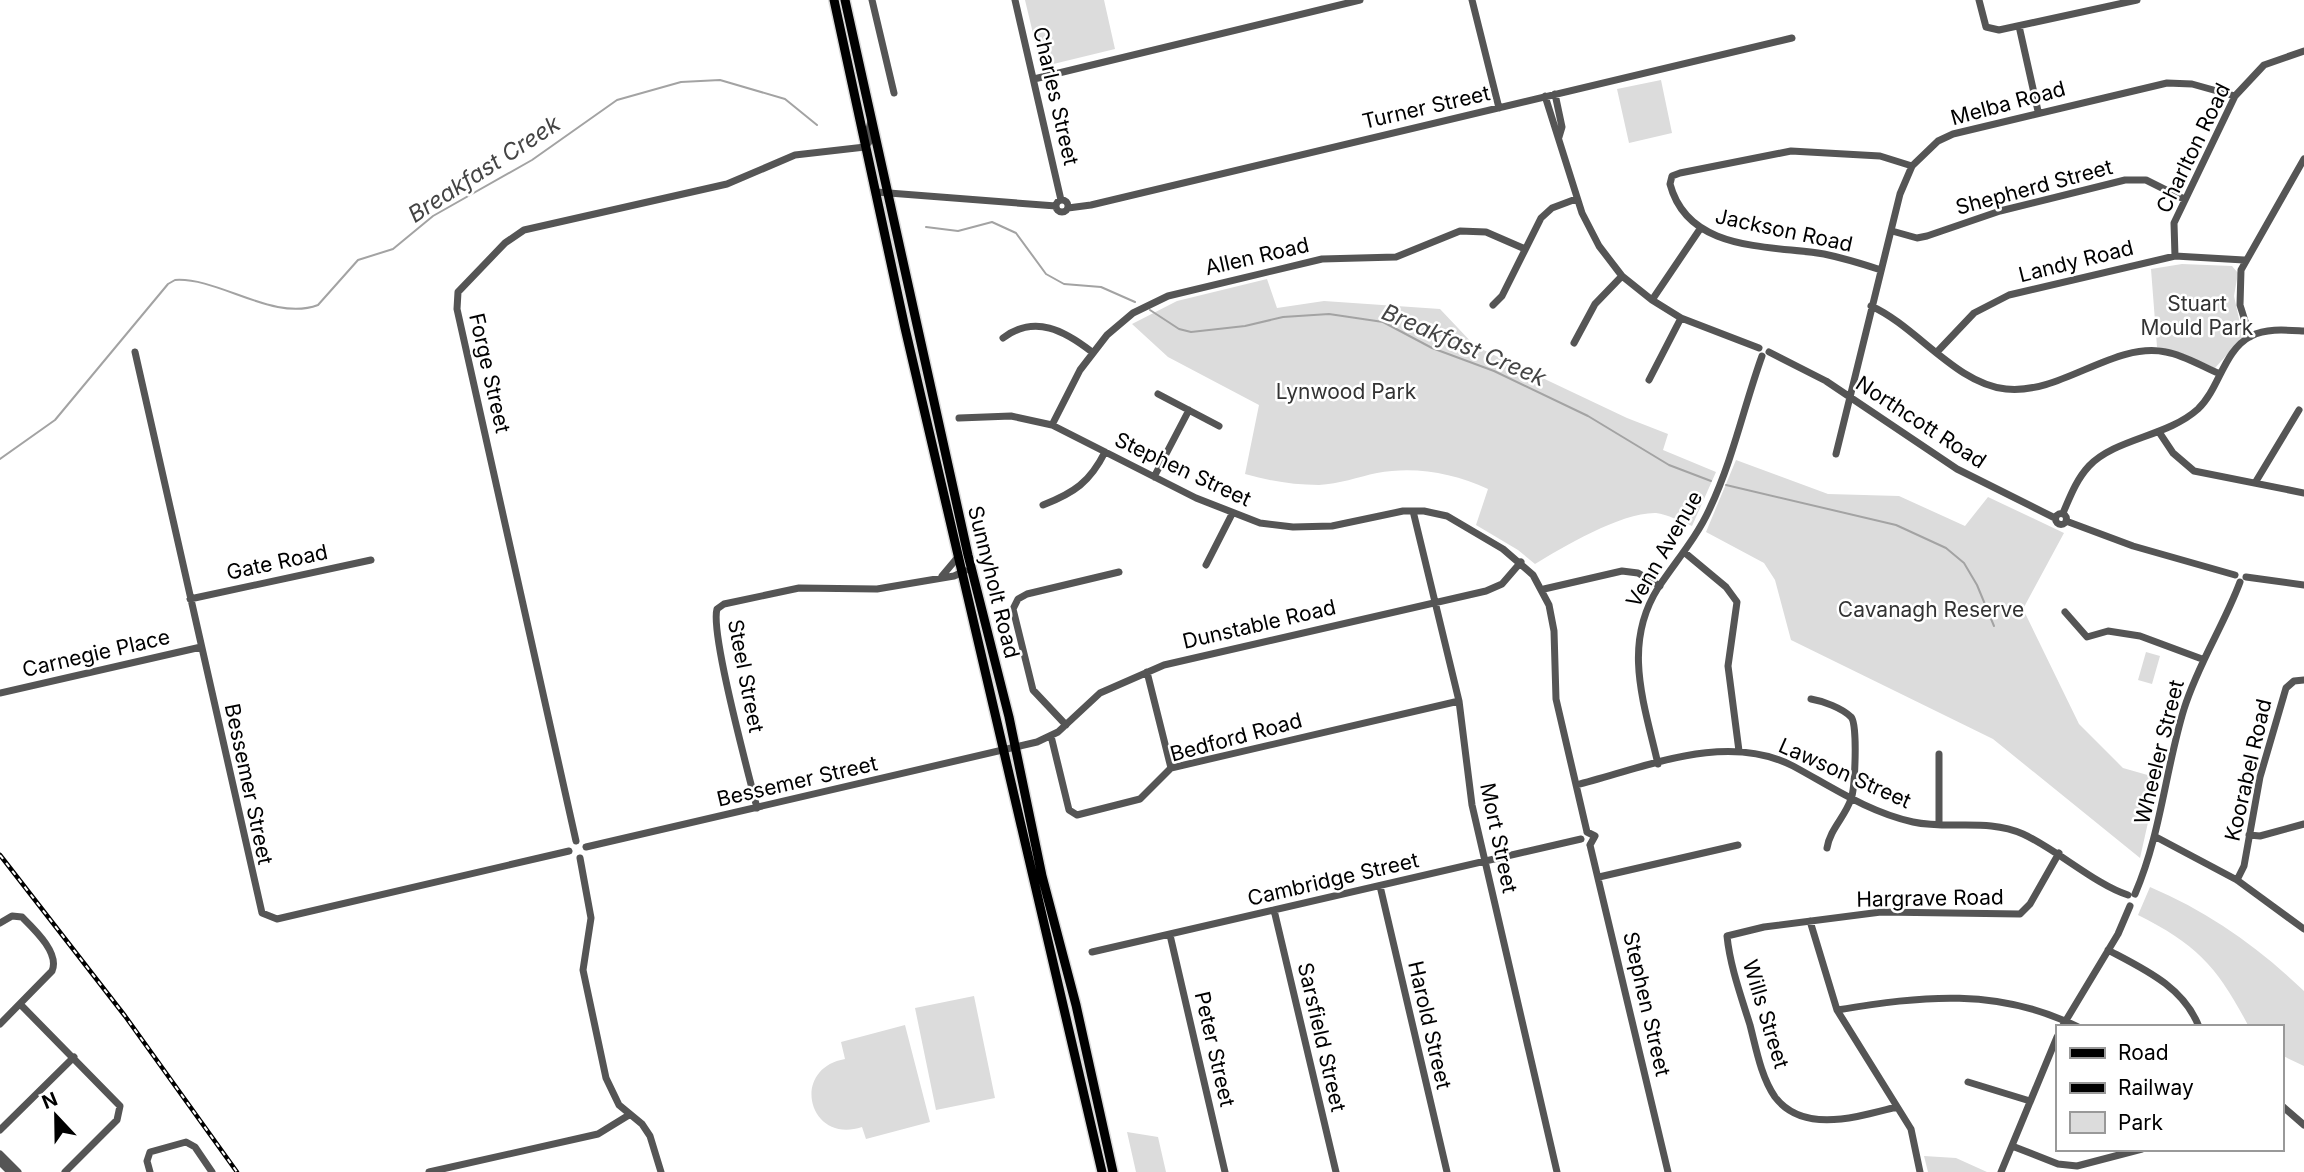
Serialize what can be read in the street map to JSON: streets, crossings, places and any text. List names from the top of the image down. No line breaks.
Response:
{"streets":{"main road":["Sunnyholt Road"],"street":["Charles Street","Melba Road","Turner Street","Charlton Road","Shepherd Street","Jackson Road","Allen Road","Landy Road","Forge Street","Northcott Road","Stephen Street","Venn Avenue","Gate Road","Dunstable Road","Carnegie Place","Steel Street","Bedford Road","Wheeler Street","Koorabel Road","Lawson Street","Bessemer Street","Mort Street","Cambridge Street","Hargrave Road","Wills Street","Harold Street","Sarsfield Street","Peter Street"]},"crossings":[["Charles Street","Turner Street"],["Melba Road","Charlton Road"],["Melba Road","Shepherd Street"],["Melba Road","Jackson Road"],["Melba Road","Northcott Road"],["Turner Street","Northcott Road"],["Charlton Road","Shepherd Street"],["Charlton Road","Landy Road"],["Allen Road","Stephen Street"],["Forge Street","Sunnyholt Road"],["Forge Street","Bessemer Street"],["Northcott Road","Venn Avenue"],["Northcott Road","Wheeler Street"],["Stephen Street","Dunstable Road"],["Stephen Street","Lawson Street"],["Stephen Street","Mort Street"],["Venn Avenue","Lawson Street"],["Gate Road","Bessemer Street"],["Sunnyholt Road","Dunstable Road"],["Sunnyholt Road","Steel Street"],["Sunnyholt Road","Bessemer Street"],["Dunstable Road","Bedford Road"],["Dunstable Road","Bessemer Street"],["Dunstable Road","Mort Street"],["Carnegie Place","Bessemer Street"],["Steel Street","Bessemer Street"],["Bedford Road","Mort Street"],["Wheeler Street","Lawson Street"],["Lawson Street","Hargrave Road"],["Mort Street","Cambridge Street"],["Cambridge Street","Harold Street"],["Cambridge Street","Sarsfield Street"],["Cambridge Street","Peter Street"],["Hargrave Road","Wills Street"]],"water":["Breakfast Creek"],"parks":["Stuart Mould Park","Lynwood Park","Cavanagh Reserve"],"legend":["Road","Railway","Park"],"north":"top"}
